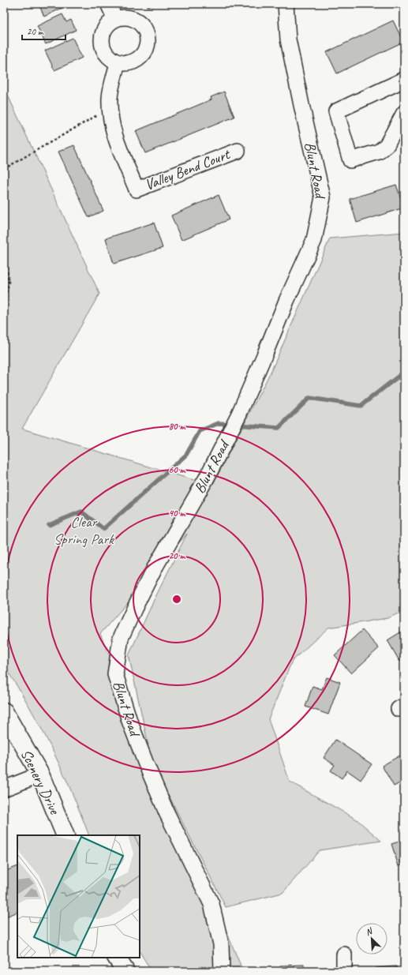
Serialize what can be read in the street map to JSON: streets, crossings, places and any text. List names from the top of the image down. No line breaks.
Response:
{"streets":{"street":["Valley Bend Court","Blunt Road","Scenery Drive"]},"parks":["Clear Spring Park"],"scale_bar":"20 m","north":"top left","rings":["80 m","60 m","40 m","20 m"]}
